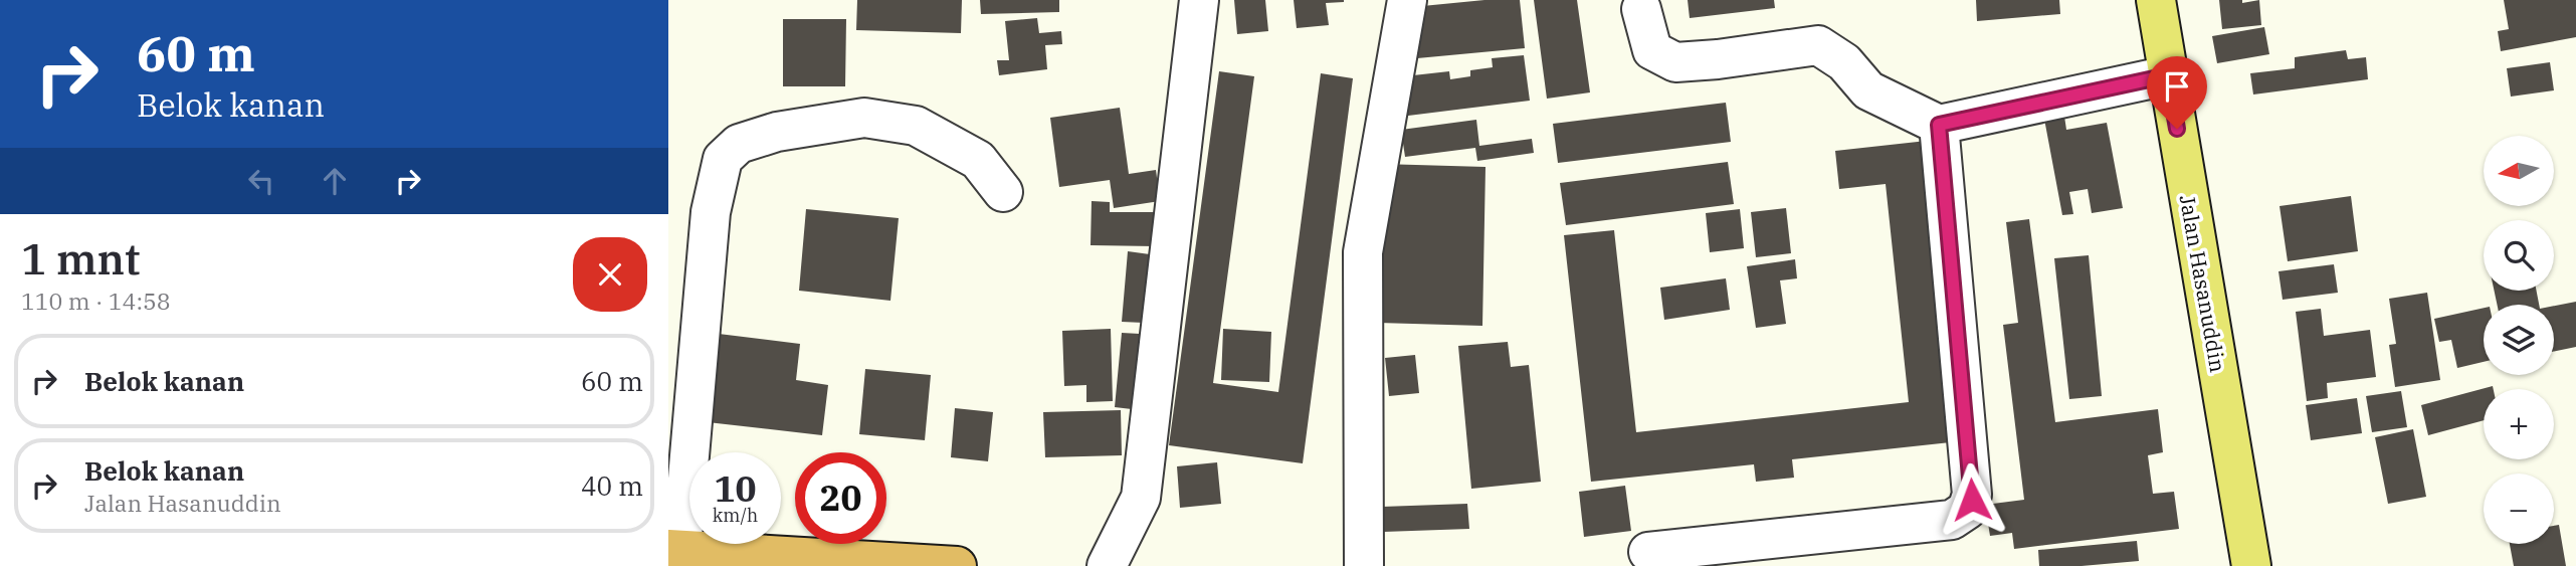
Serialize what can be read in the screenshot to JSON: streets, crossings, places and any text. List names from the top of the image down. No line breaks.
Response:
{"streets":{"main road":["Jalan Hasanuddin"]},"north":"left","page":{"turn":["60 m","Belok kanan"],"map_buttons":["+","−"],"heading":["1 mnt","110 m · 14:58"],"list":[{"name":"Belok kanan","value":"60 m"},{"name":"Belok kanan","note":"Jalan Hasanuddin","value":"40 m"}],"speed":"10 km/h","limit":"20"}}
